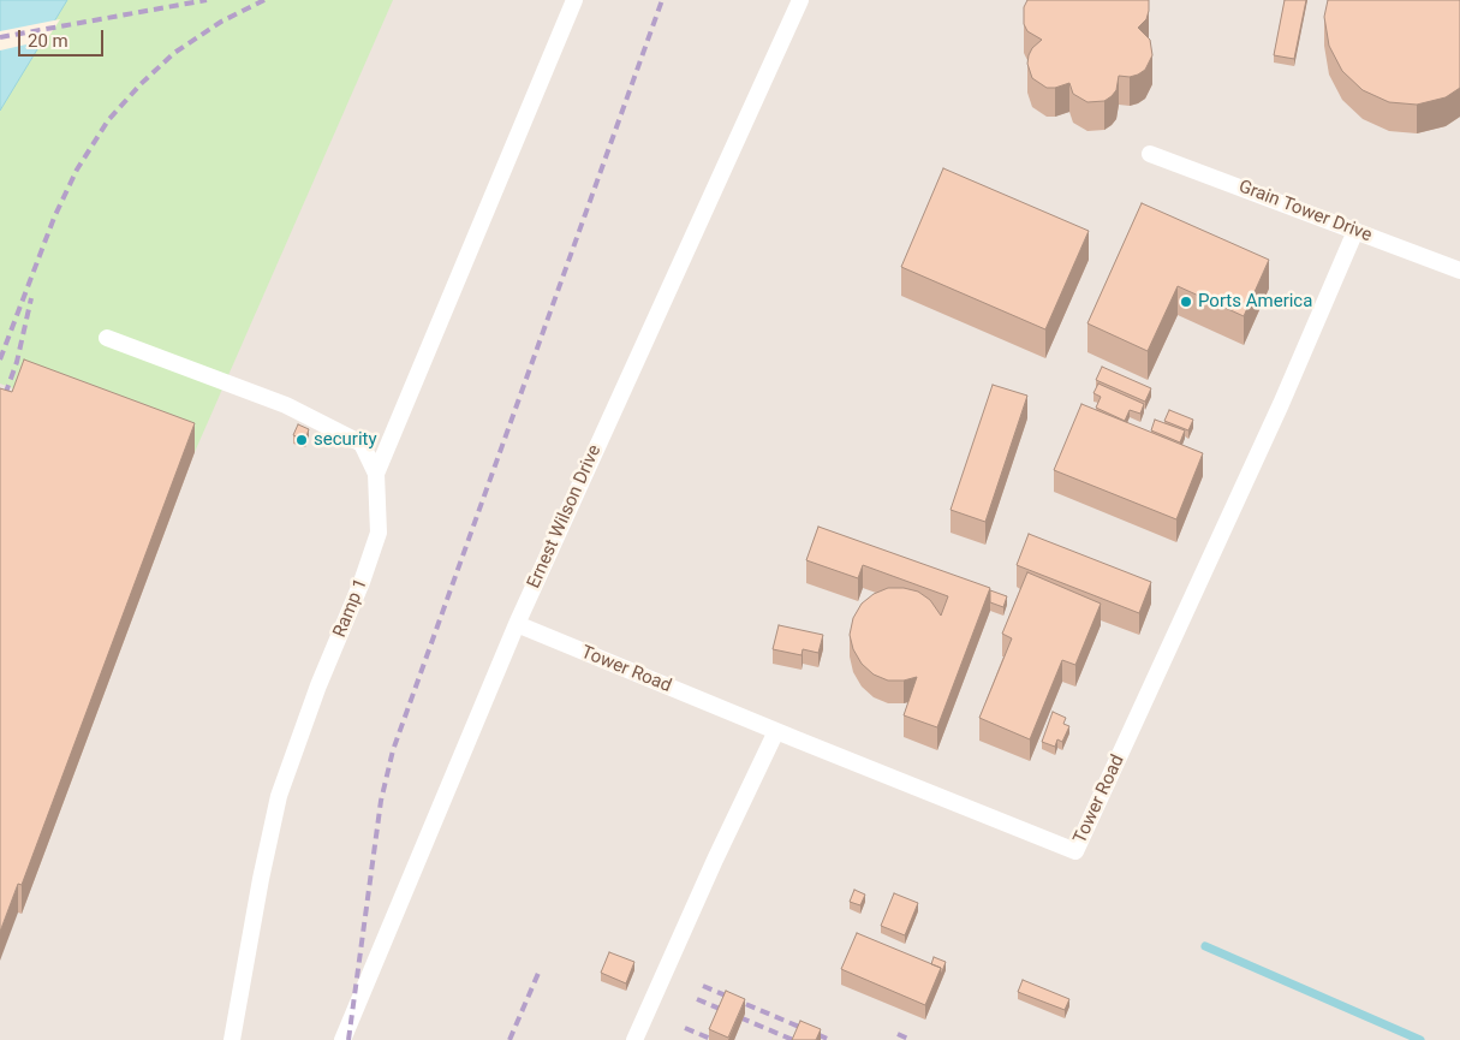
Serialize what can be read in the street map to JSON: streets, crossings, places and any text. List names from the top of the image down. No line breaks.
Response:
{"streets":{"lane":["Grain Tower Drive","Ernest Wilson Drive","Ramp 1","Tower Road"]},"crossings":[["Grain Tower Drive","Tower Road"],["Ernest Wilson Drive","Tower Road"]],"places":["Ports America","security"],"scale_bar":"20 m"}
